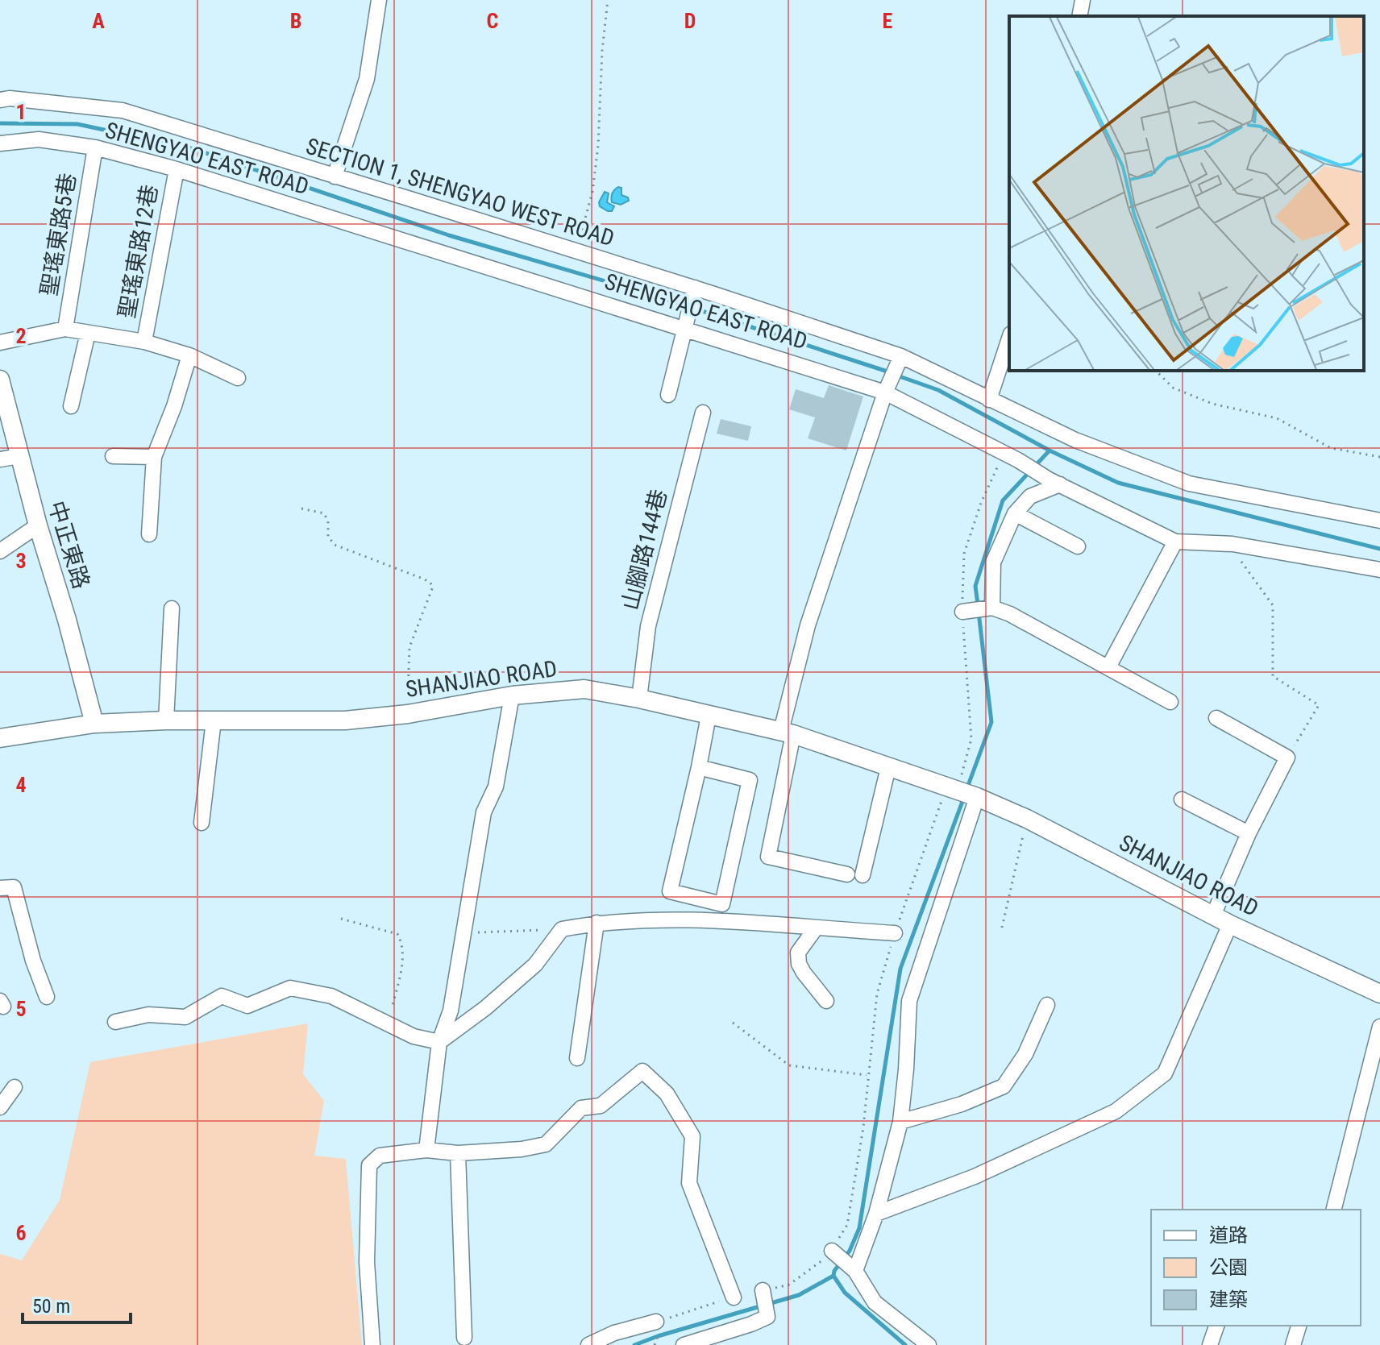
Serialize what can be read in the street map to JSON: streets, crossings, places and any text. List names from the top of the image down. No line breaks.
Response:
{"streets":{"main road":["中正東路","SHANJIAO ROAD"],"street":["SHENGYAO EAST ROAD","SECTION 1, SHENGYAO WEST ROAD","聖瑤東路5巷","聖瑤東路12巷","山腳路144巷"]},"crossings":[["SHENGYAO EAST ROAD","聖瑤東路5巷"],["SHENGYAO EAST ROAD","聖瑤東路12巷"],["中正東路","SHANJIAO ROAD"],["山腳路144巷","SHANJIAO ROAD"]],"legend":["道路","公園","建築"],"scale_bar":"50 m","grid":{"columns":["A","B","C","D","E"],"rows":["1","2","3","4","5","6"]}}
